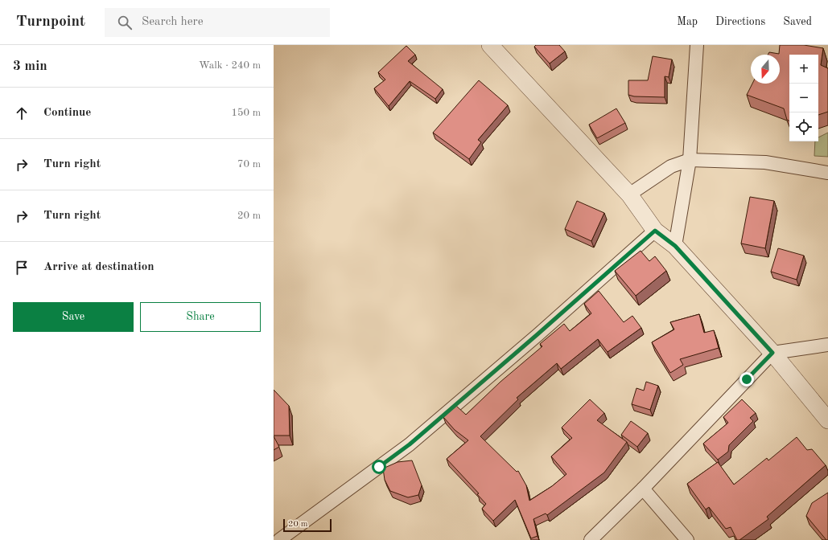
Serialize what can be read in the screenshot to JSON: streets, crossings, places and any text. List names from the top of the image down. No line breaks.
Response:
{"scale_bar":"20 m","north":"bottom","page":{"header":"Turnpoint","search":"Search here","nav":["Map","Directions","Saved"],"heading":["3 min","Walk · 240 m"],"map_buttons":["+","−"],"list":[["Continue","150 m"],["Turn right","70 m"],["Turn right","20 m"],"Arrive at destination"],"buttons":["Save","Share"],"scale":"20 m"}}
